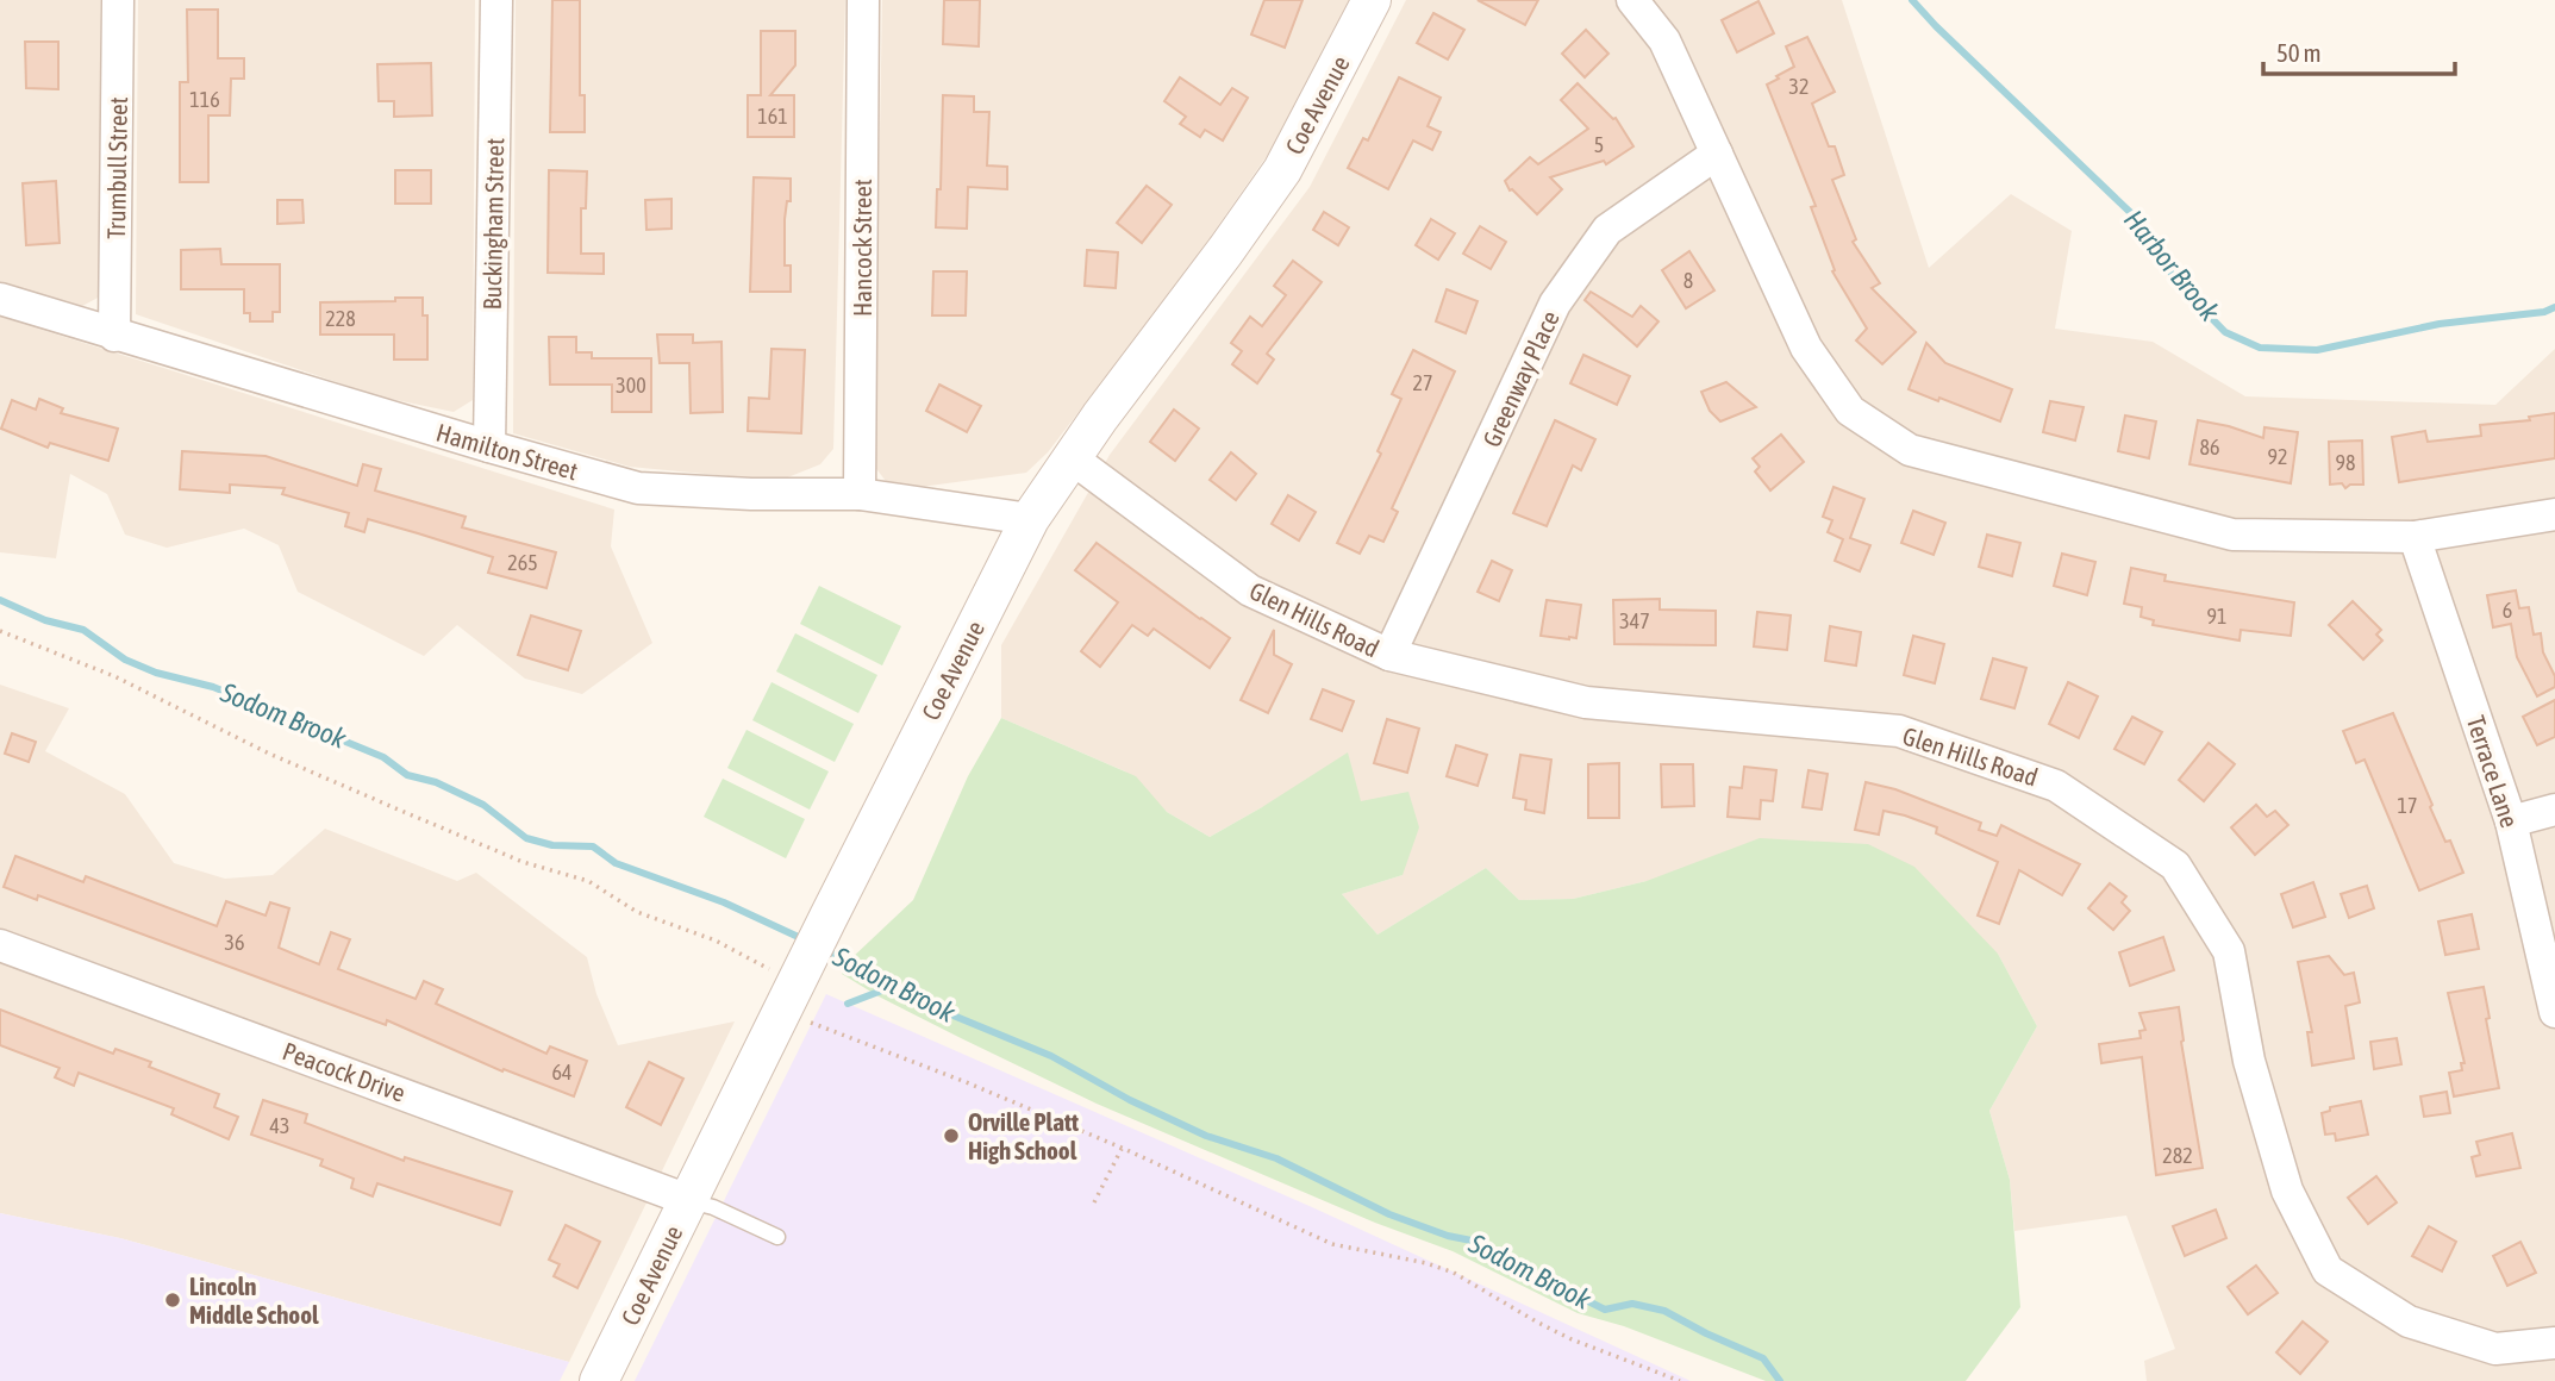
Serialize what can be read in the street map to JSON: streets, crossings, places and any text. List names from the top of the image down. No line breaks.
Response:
{"streets":{"street":["Coe Avenue","Trumbull Street","Buckingham Street","Hancock Street","Greenway Place","Hamilton Street","Glen Hills Road","Terrace Lane","Peacock Drive"]},"crossings":[["Coe Avenue","Hamilton Street"],["Coe Avenue","Glen Hills Road"],["Coe Avenue","Peacock Drive"],["Trumbull Street","Hamilton Street"],["Buckingham Street","Hamilton Street"],["Hancock Street","Hamilton Street"],["Greenway Place","Glen Hills Road"]],"water":["Harbor Brook","Sodom Brook"],"places":["Orville Platt High School","Lincoln Middle School"],"house_numbers":["32","116","161","5","8","228","27","300","86","92","98","265","6","91","347","17","36","64","43","282"],"scale_bar":"50 m"}
